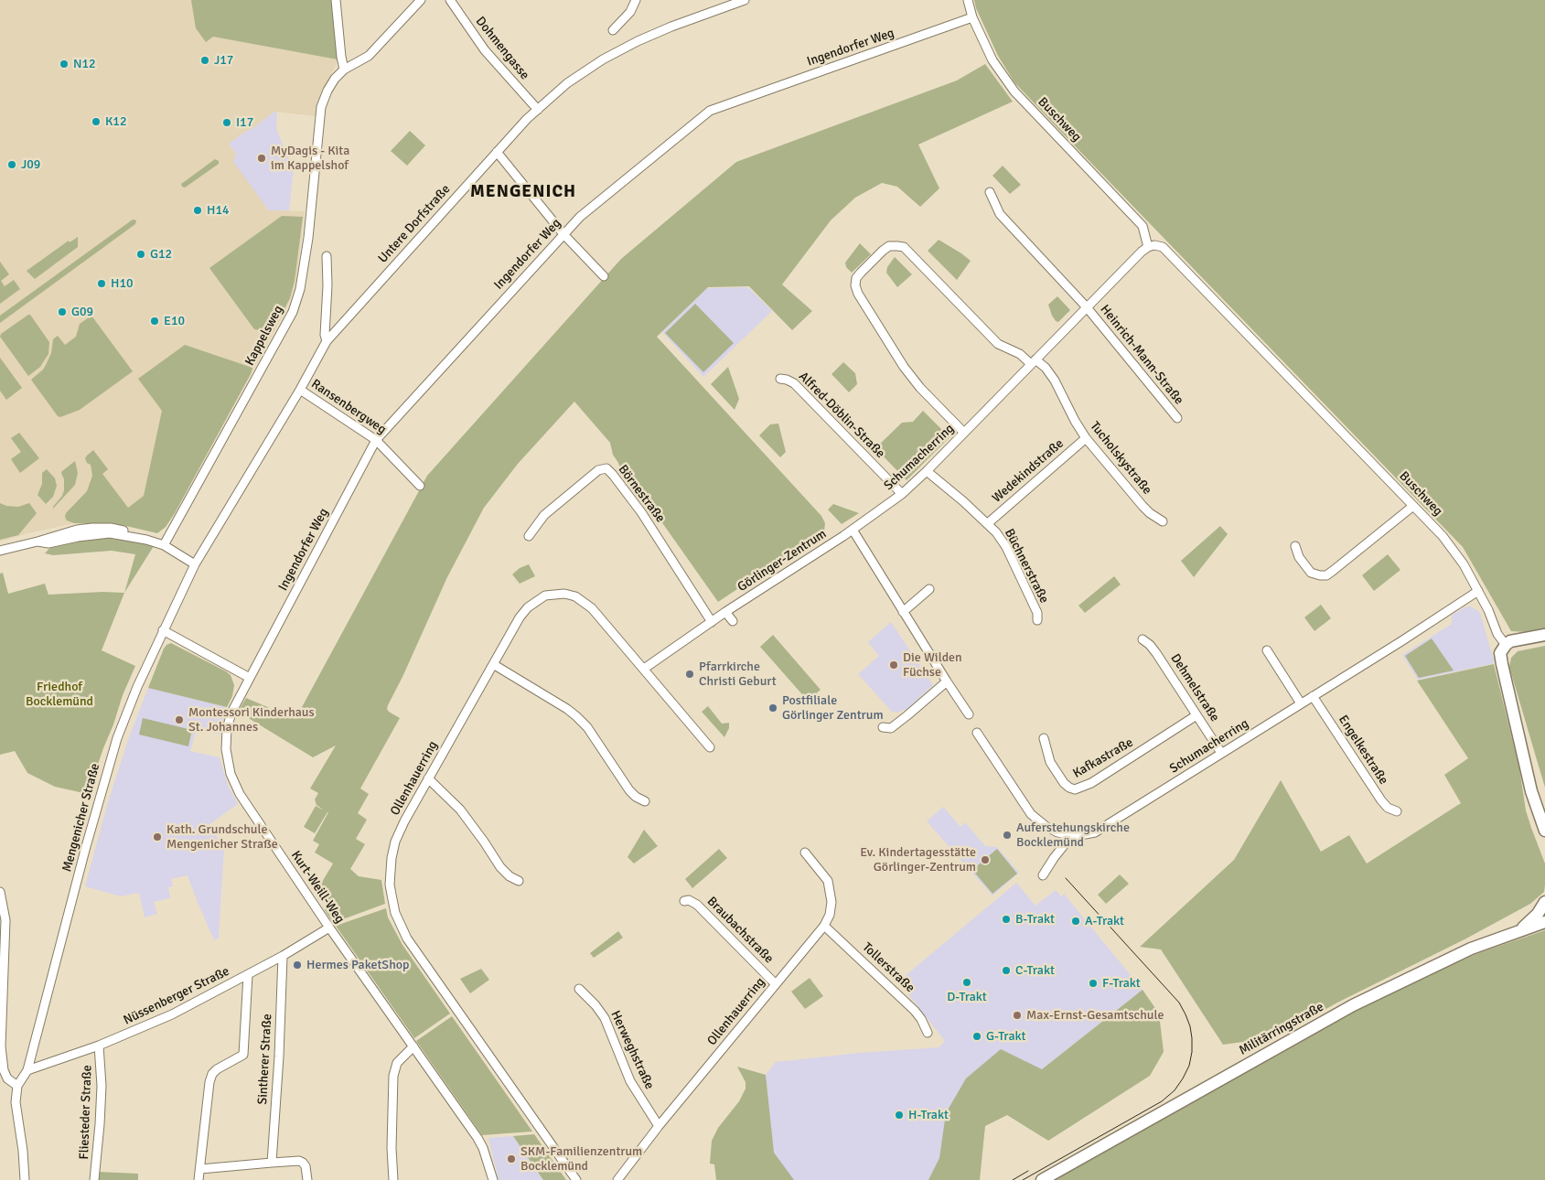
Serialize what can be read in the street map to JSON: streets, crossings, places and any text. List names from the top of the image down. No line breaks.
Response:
{"streets":{"main road":["Militärringstraße"],"street":["Ingendorfer Weg","Dohmengasse","Buschweg","Untere Dorfstraße","Kappelsweg","Heinrich-Mann-Straße","Ransenbergweg","Alfred-Döblin-Straße","Schumacherring","Tucholskystraße","Wedekindstraße","Börnestraße","Görlinger-Zentrum","Büchnerstraße","Dehmelstraße","Engelkestraße","Kafkastraße","Ollenhauerring","Mengenicher Straße","Kurt-Weill-Weg","Braubachstraße","Tollerstraße","Nüssenberger Straße","Herweghstraße","Sintherer Straße","Fliesteder Straße"]},"crossings":[["Ingendorfer Weg","Buschweg"],["Ingendorfer Weg","Ransenbergweg"],["Ingendorfer Weg","Kurt-Weill-Weg"],["Dohmengasse","Untere Dorfstraße"],["Buschweg","Schumacherring"],["Untere Dorfstraße","Ransenbergweg"],["Untere Dorfstraße","Mengenicher Straße"],["Heinrich-Mann-Straße","Schumacherring"],["Alfred-Döblin-Straße","Schumacherring"],["Schumacherring","Tucholskystraße"],["Schumacherring","Görlinger-Zentrum"],["Schumacherring","Büchnerstraße"],["Schumacherring","Dehmelstraße"],["Schumacherring","Engelkestraße"],["Tucholskystraße","Wedekindstraße"],["Wedekindstraße","Büchnerstraße"],["Börnestraße","Görlinger-Zentrum"],["Görlinger-Zentrum","Ollenhauerring"],["Dehmelstraße","Kafkastraße"],["Ollenhauerring","Braubachstraße"],["Ollenhauerring","Tollerstraße"],["Ollenhauerring","Herweghstraße"],["Mengenicher Straße","Nüssenberger Straße"],["Kurt-Weill-Weg","Nüssenberger Straße"],["Nüssenberger Straße","Sintherer Straße"],["Nüssenberger Straße","Fliesteder Straße"]],"districts":["MENGENICH"],"parks":["Friedhof Bocklemünd"],"places":["J17","N12","K12","I17","MyDagis - Kita im Kappelshof","J09","H14","G12","H10","G09","E10","Die Wilden Füchse","Pfarrkirche Christi Geburt","Postfiliale Görlinger Zentrum","Montessori Kinderhaus St. Johannes","Auferstehungskirche Bocklemünd","Kath. Grundschule Mengenicher Straße","Ev. Kindertagesstätte Görlinger-Zentrum","B-Trakt","A-Trakt","Hermes PaketShop","C-Trakt","D-Trakt","F-Trakt","Max-Ernst-Gesamtschule","G-Trakt","H-Trakt","SKM-Familienzentrum Bocklemünd"]}
